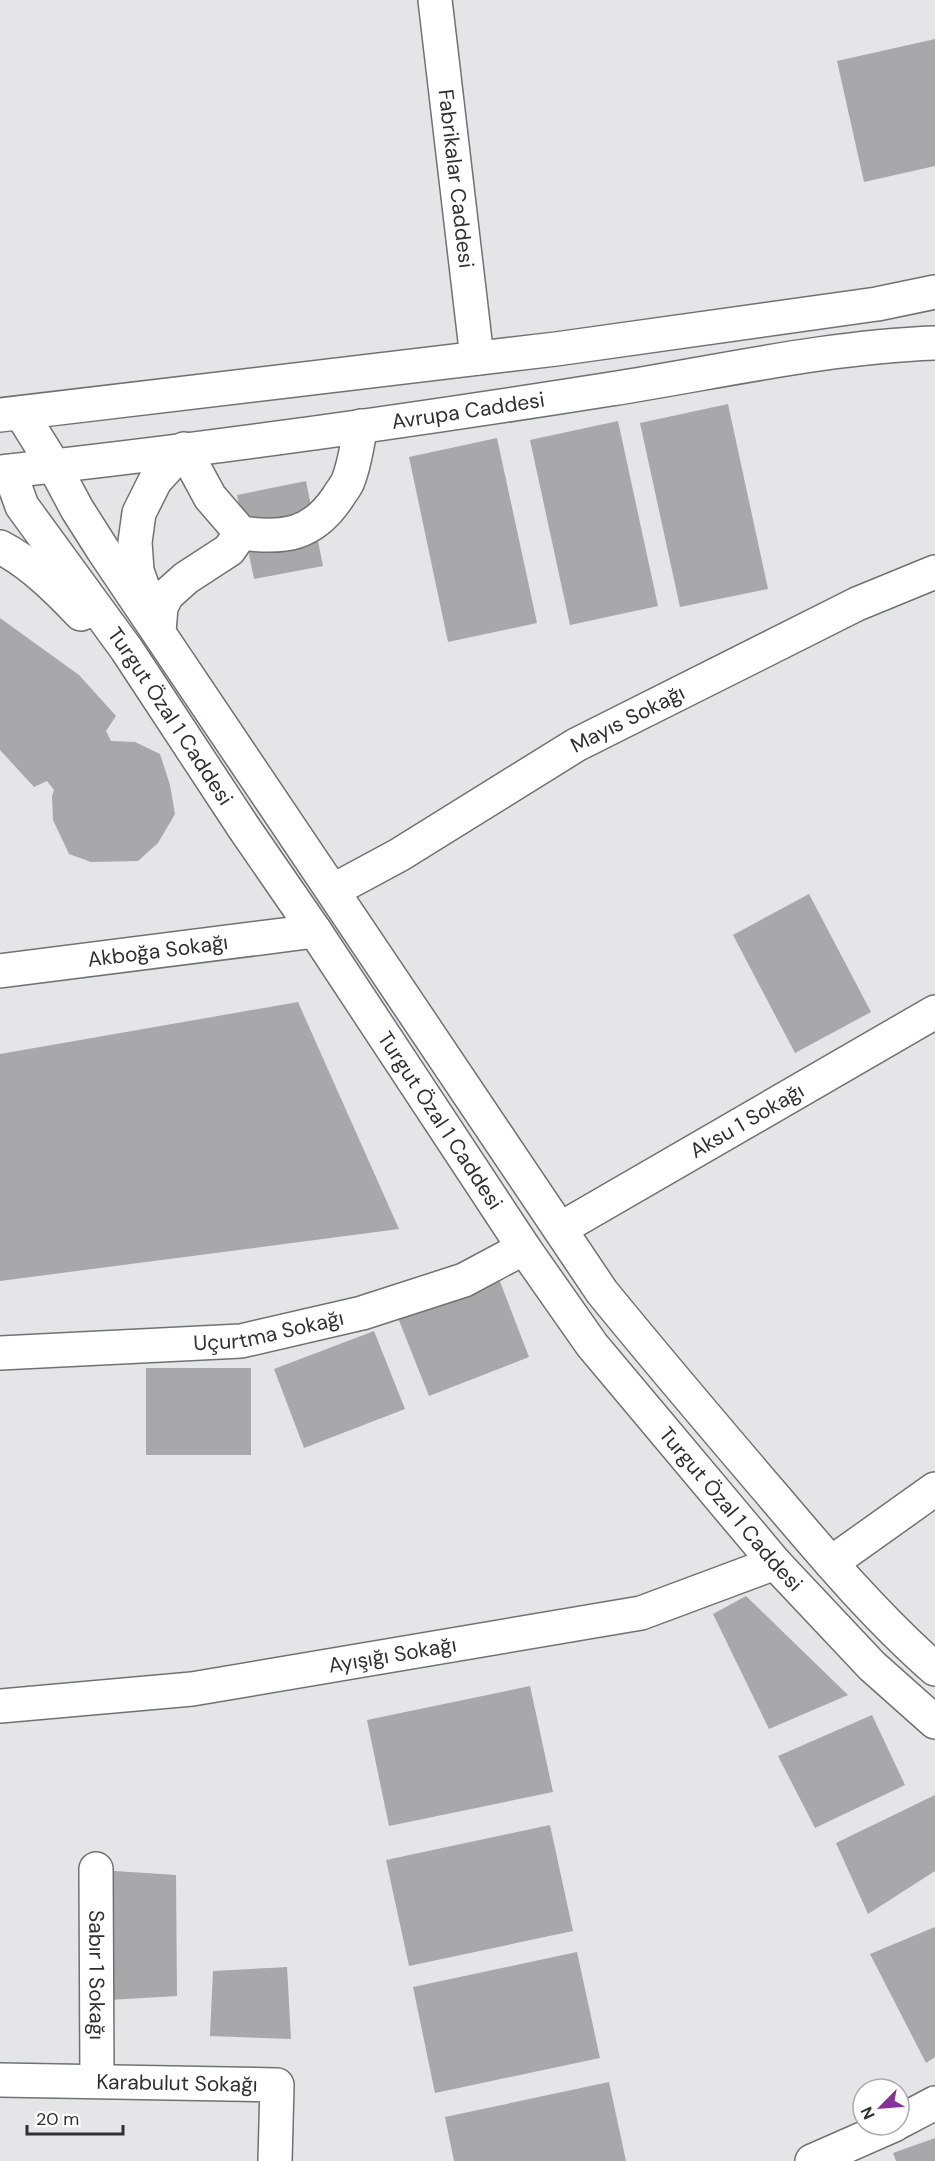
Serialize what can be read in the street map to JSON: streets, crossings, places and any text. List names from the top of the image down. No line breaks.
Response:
{"streets":{"street":["Fabrikalar Caddesi","Avrupa Caddesi","Turgut Özal 1 Caddesi","Mayıs Sokağı","Akboğa Sokağı","Aksu 1 Sokağı","Uçurtma Sokağı","Ayışığı Sokağı","Sabır 1 Sokağı","Karabulut Sokağı"]},"crossings":[["Avrupa Caddesi","Turgut Özal 1 Caddesi"],["Turgut Özal 1 Caddesi","Mayıs Sokağı"],["Turgut Özal 1 Caddesi","Akboğa Sokağı"],["Turgut Özal 1 Caddesi","Aksu 1 Sokağı"],["Turgut Özal 1 Caddesi","Uçurtma Sokağı"],["Turgut Özal 1 Caddesi","Ayışığı Sokağı"],["Sabır 1 Sokağı","Karabulut Sokağı"]],"scale_bar":"20 m","north":"bottom left"}
